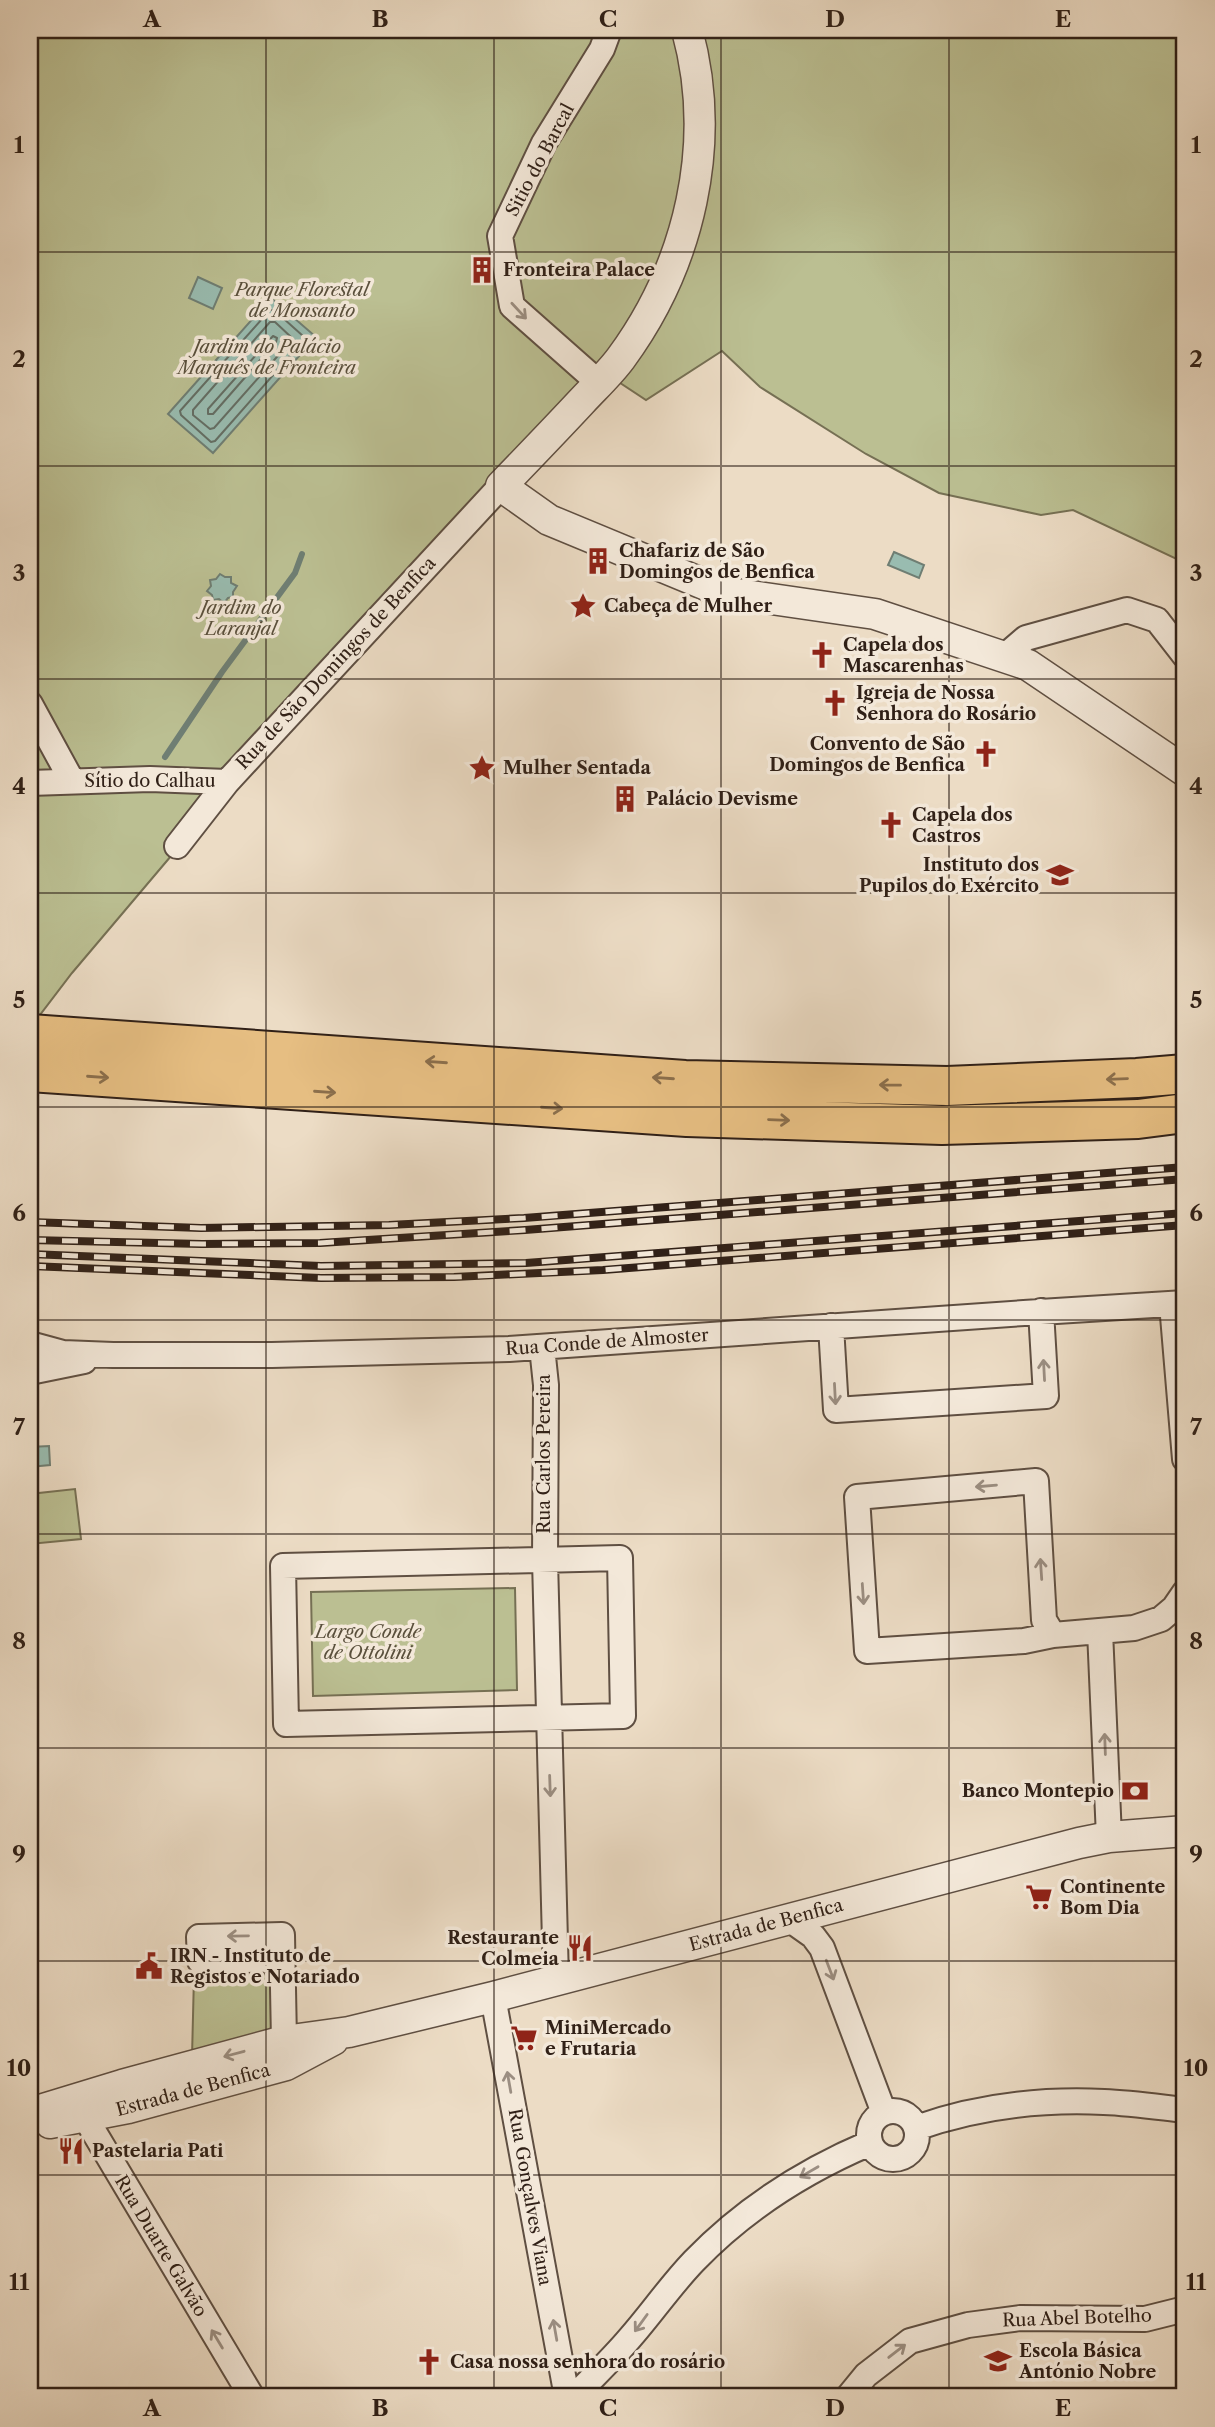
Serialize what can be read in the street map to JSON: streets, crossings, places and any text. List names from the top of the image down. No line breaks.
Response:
{"streets":{"street":["Sitio do Barcal","Rua de São Domingos de Benfica","Sítio do Calhau","Rua Conde de Almoster","Rua Carlos Pereira","Estrada de Benfica","Rua Gonçalves Viana","Rua Duarte Galvão","Rua Abel Botelho"]},"crossings":[["Rua de São Domingos de Benfica","Sítio do Calhau"],["Rua Conde de Almoster","Rua Carlos Pereira"],["Rua Carlos Pereira","Estrada de Benfica"],["Estrada de Benfica","Rua Gonçalves Viana"],["Estrada de Benfica","Rua Duarte Galvão"]],"one_way":["Rua Carlos Pereira","Rua Gonçalves Viana","Rua Duarte Galvão"],"parks":["Parque Florestal de Monsanto","Jardim do Palácio Marquês de Fronteira","Jardim do Laranjal","Largo Conde de Ottolini"],"places":{"building":["Fronteira Palace","Chafariz de São Domingos de Benfica","Palácio Devisme"],"place":["Cabeça de Mulher","Mulher Sentada"],"church":["Capela dos Mascarenhas","Igreja de Nossa Senhora do Rosário","Convento de São Domingos de Benfica","Capela dos Castros","Casa nossa senhora do rosário"],"school or university":["Instituto dos Pupilos do Exército","Escola Básica António Nobre"],"bank":["Banco Montepio"],"supermarket":["Continente Bom Dia","MiniMercado e Frutaria"],"restaurant":["Restaurante Colmeia","Pastelaria Pati"],"public building":["IRN - Instituto de Registos e Notariado"]},"grid":{"columns":["A","B","C","D","E"],"rows":["1","2","3","4","5","6","7","8","9","10","11"]}}
